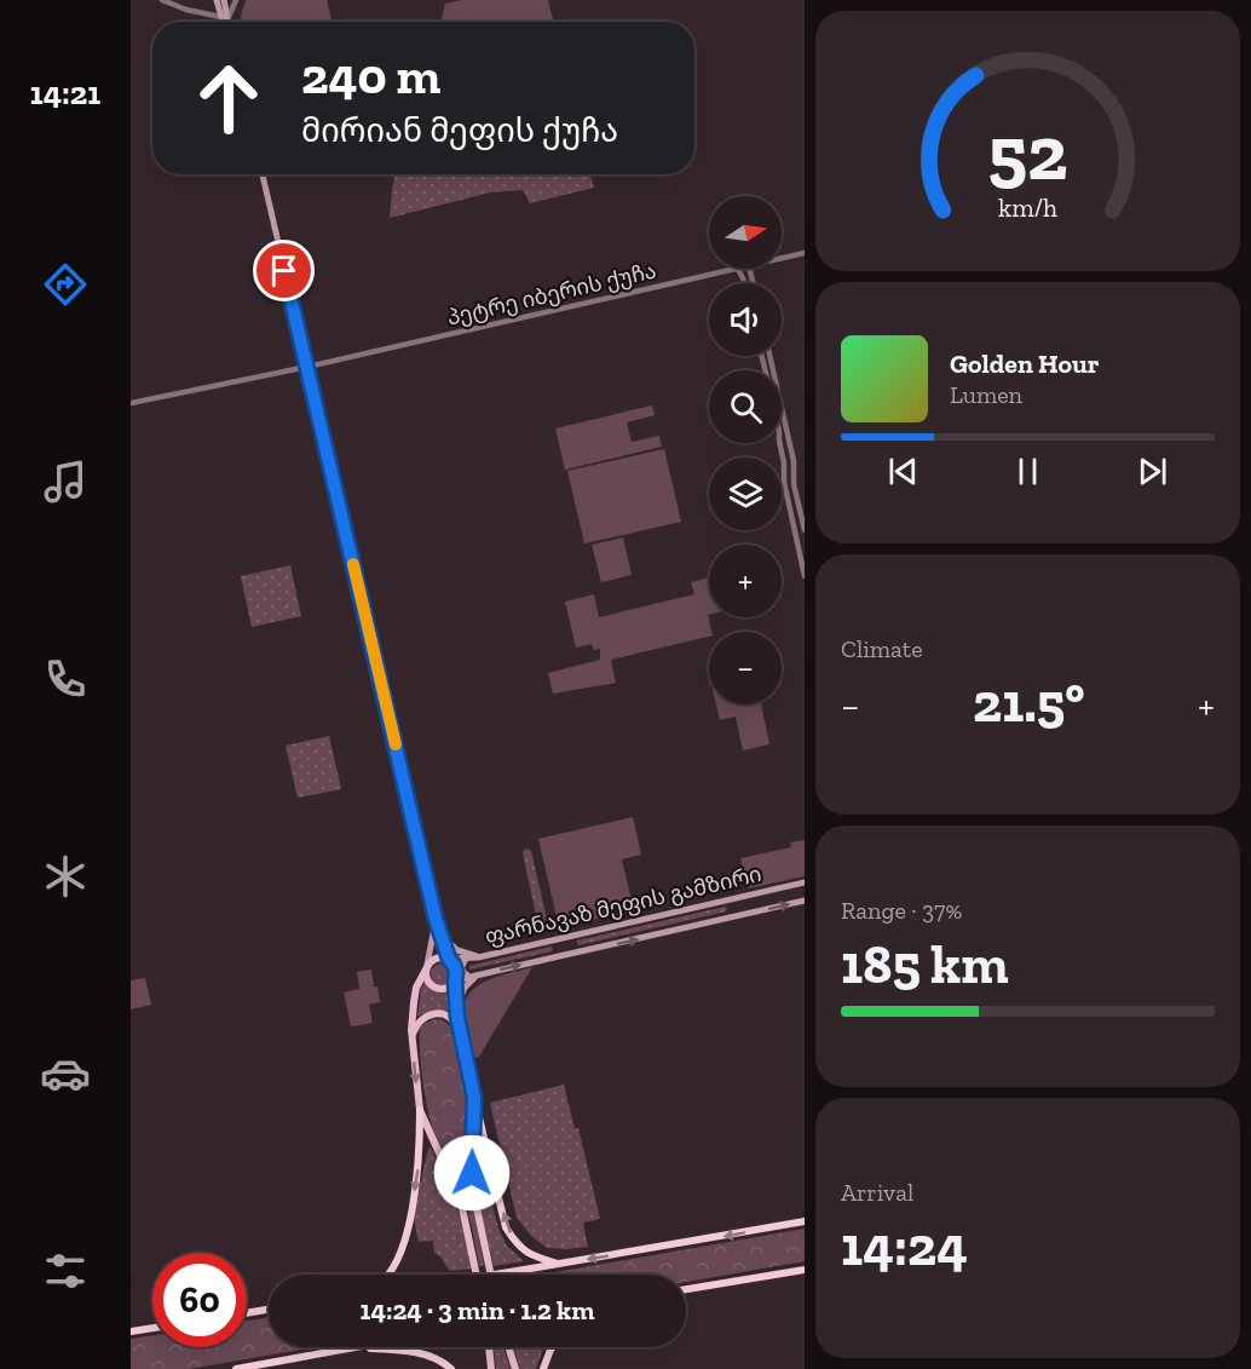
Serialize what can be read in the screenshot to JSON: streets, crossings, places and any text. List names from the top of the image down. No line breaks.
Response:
{"streets":{"main road":["ფარნავაზ მეფის გამზირი"],"street":["პეტრე იბერის ქუჩა"]},"north":"right","page":{"tabs":"14:21","turn":["240 m","მირიან მეფის ქუჩა"],"map_buttons":["+","−"],"song":["Golden Hour","Lumen"],"tile":["Climate",["Range · 37%","185 km"],["Arrival","14:24"]],"heat":["−","21.5°","+"],"limit":"60","trip":"14:24 · 3 min · 1.2 km","gauge":["52","km/h"]}}
